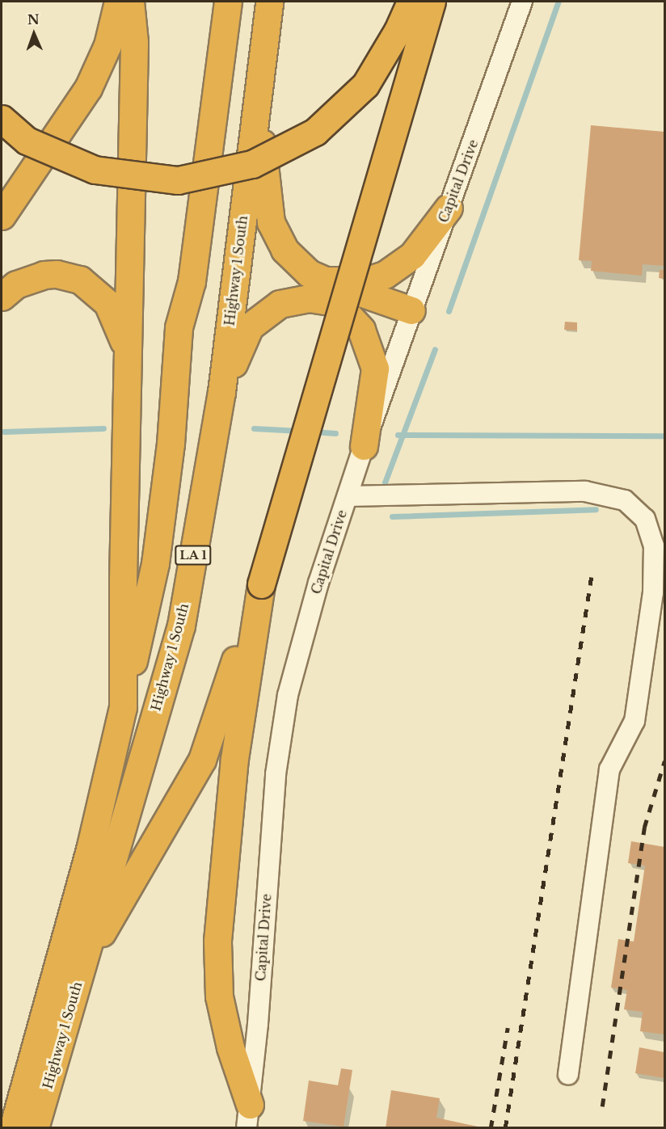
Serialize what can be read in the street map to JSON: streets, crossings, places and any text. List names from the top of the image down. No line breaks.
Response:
{"streets":{"highway":["Highway 1 South","LA 1"],"street":["Capital Drive"]},"north":"top"}
